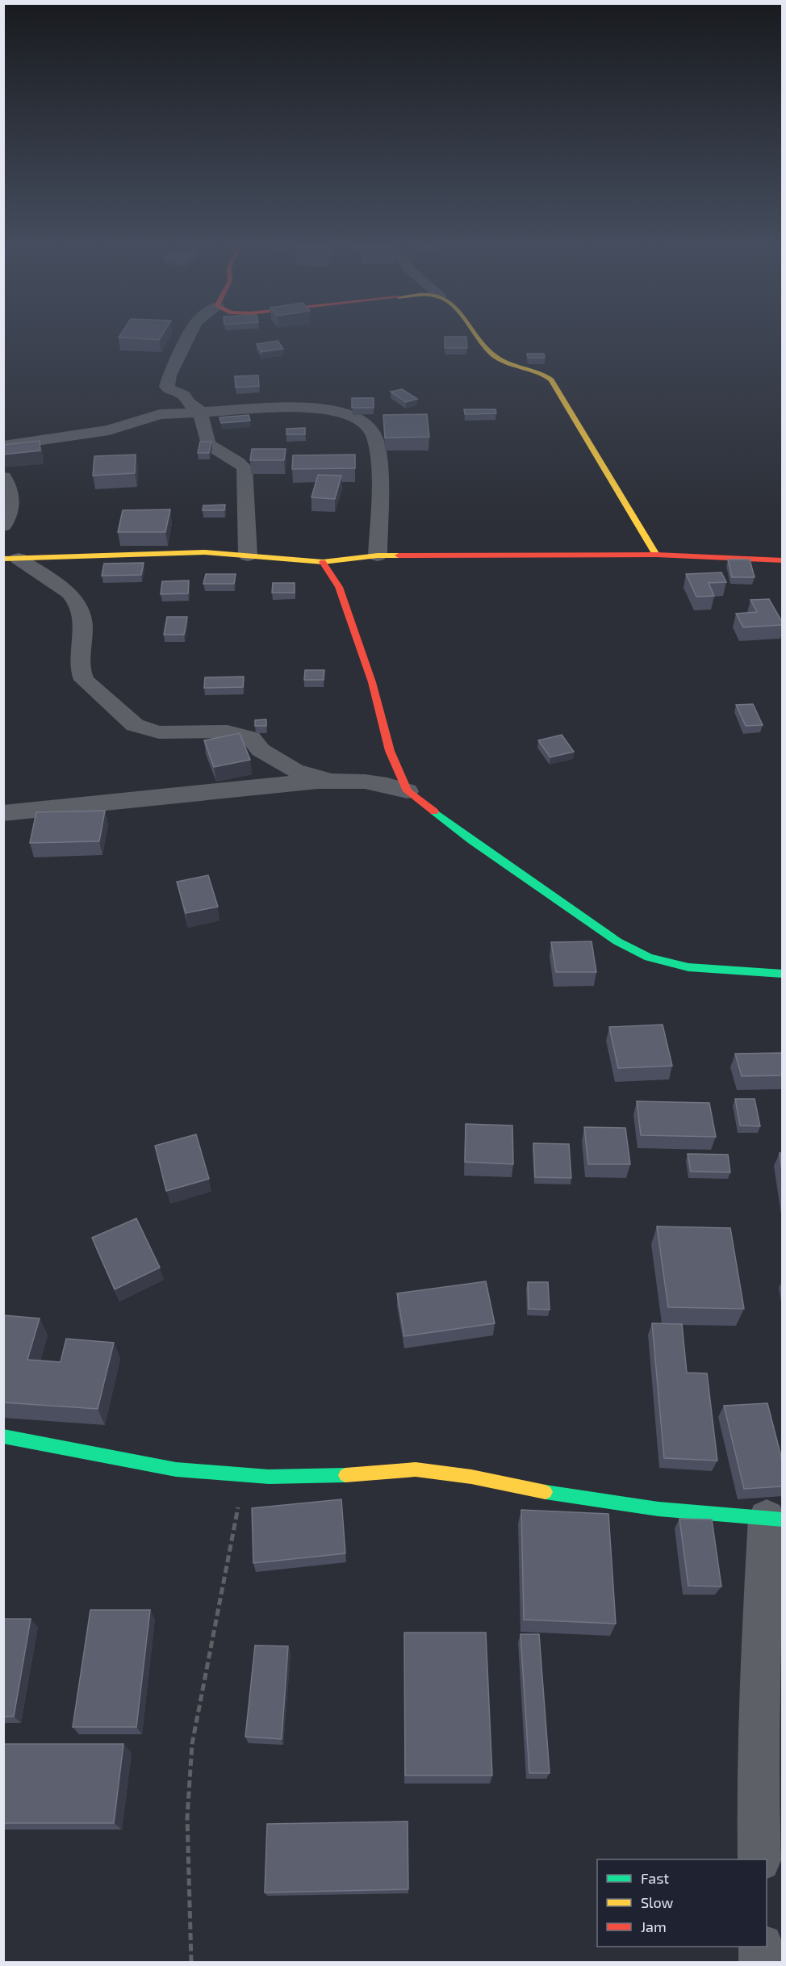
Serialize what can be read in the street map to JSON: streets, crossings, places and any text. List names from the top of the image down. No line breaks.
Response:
{"legend":["Fast","Slow","Jam"]}
